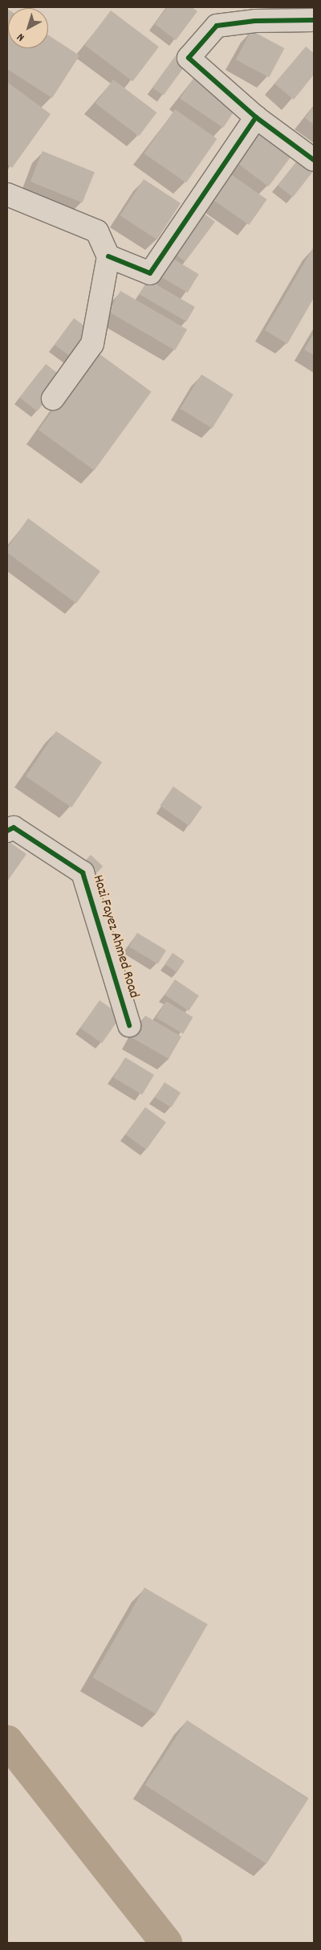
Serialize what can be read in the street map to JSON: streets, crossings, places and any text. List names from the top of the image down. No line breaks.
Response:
{"streets":{"street":["Hazi Fayez Ahmed Road"]},"north":"bottom left"}
